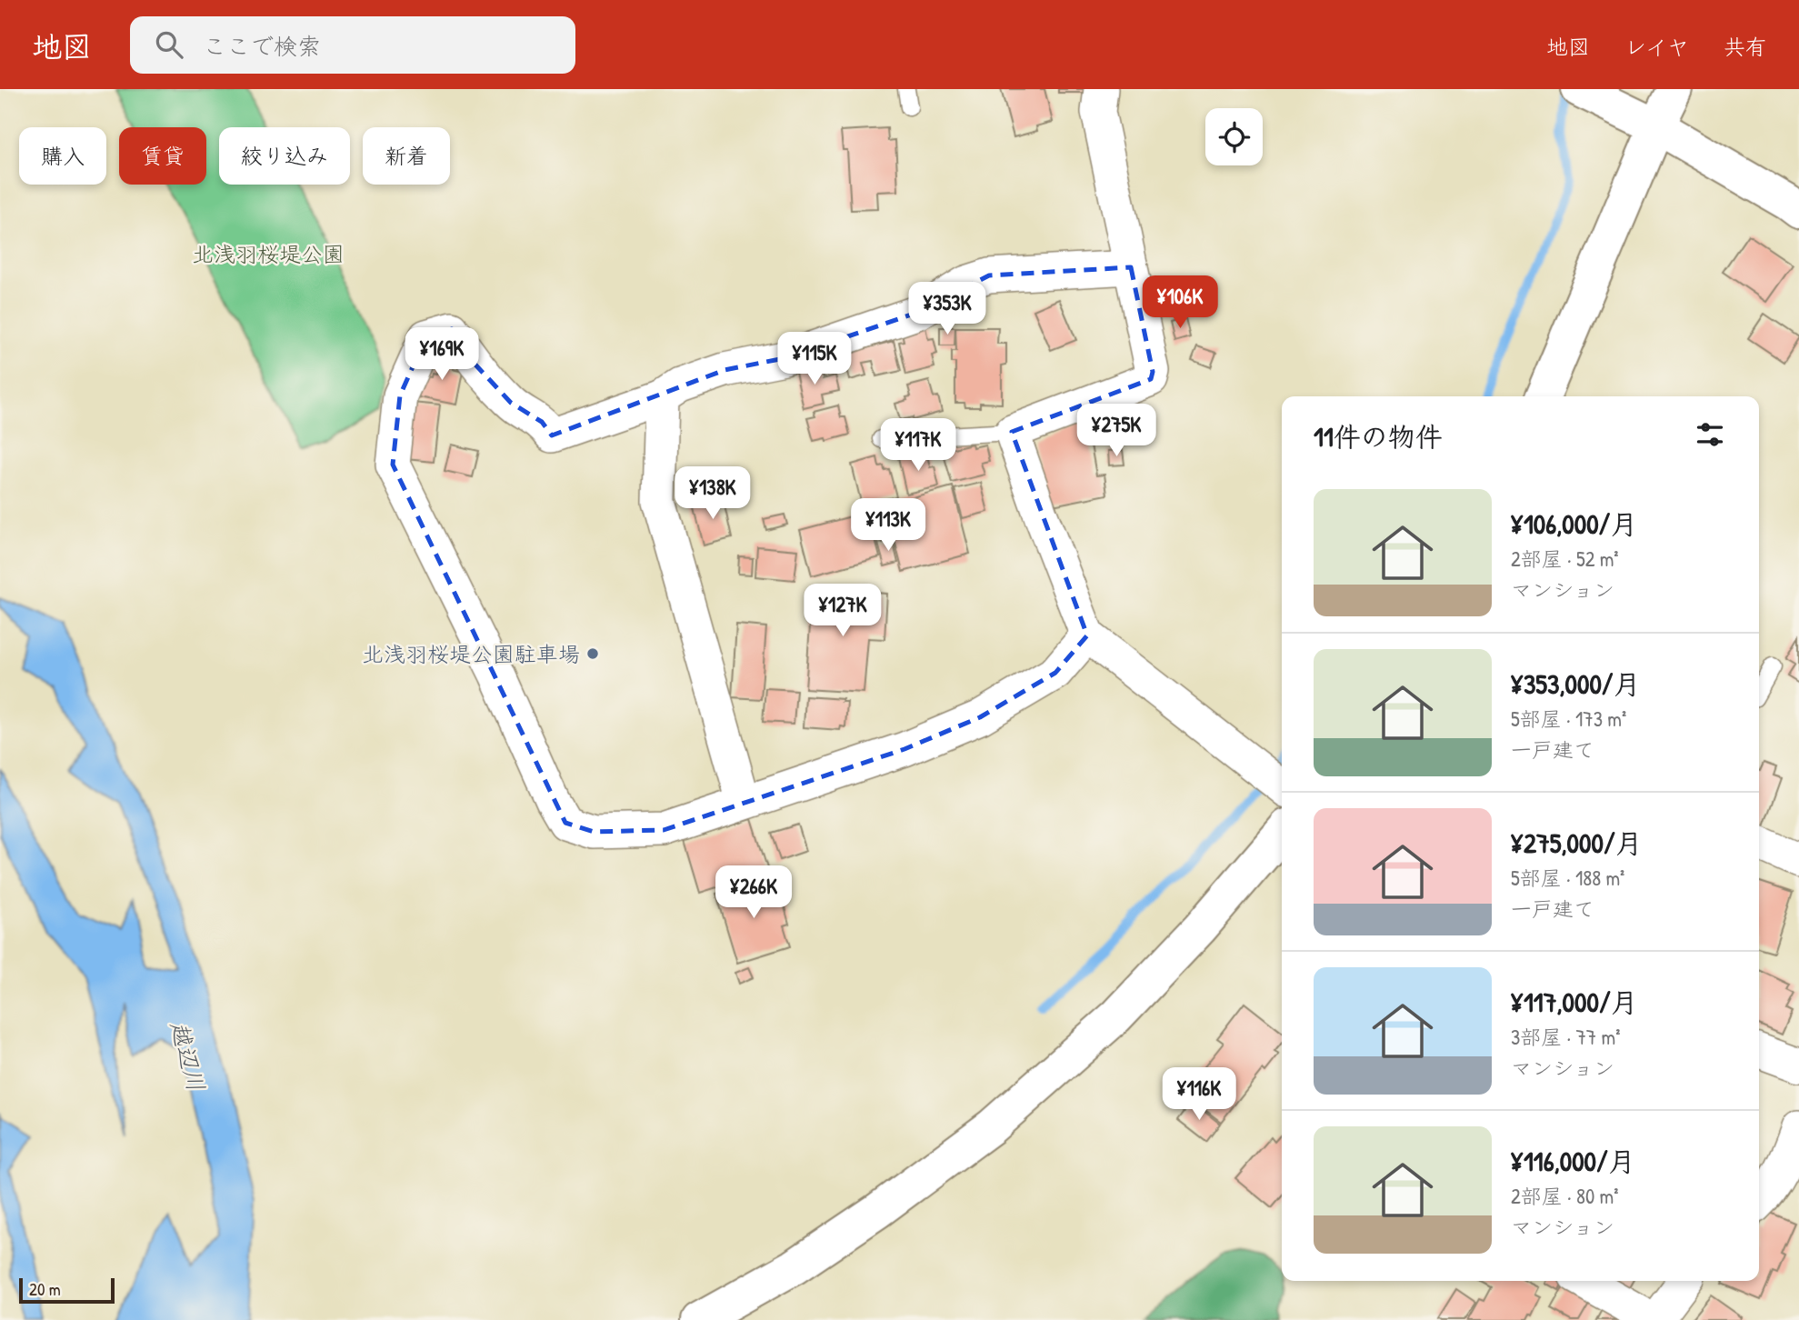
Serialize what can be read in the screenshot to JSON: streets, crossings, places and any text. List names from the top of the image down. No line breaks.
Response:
{"water":["越辺川"],"parks":["北浅羽桜堤公園"],"places":["北浅羽桜堤公園駐車場"],"scale_bar":"20 m","page":{"header":"地図","search":"ここで検索","nav":["地図","レイヤ","共有"],"chip":["購入","賃貸","絞り込み","新着"],"price":["¥106K","¥353K","¥169K","¥115K","¥275K","¥117K","¥138K","¥113K","¥127K","¥266K","¥116K"],"heading":"11件の物件","list":[{"name":"¥106,000/月","note":"2部屋 · 52 m² · マンション"},{"name":"¥353,000/月","note":"5部屋 · 173 m² · 一戸建て"},{"name":"¥275,000/月","note":"5部屋 · 188 m² · 一戸建て"},{"name":"¥117,000/月","note":"3部屋 · 77 m² · マンション"},{"name":"¥116,000/月","note":"2部屋 · 80 m² · マンション"}],"scale":"20 m"}}
